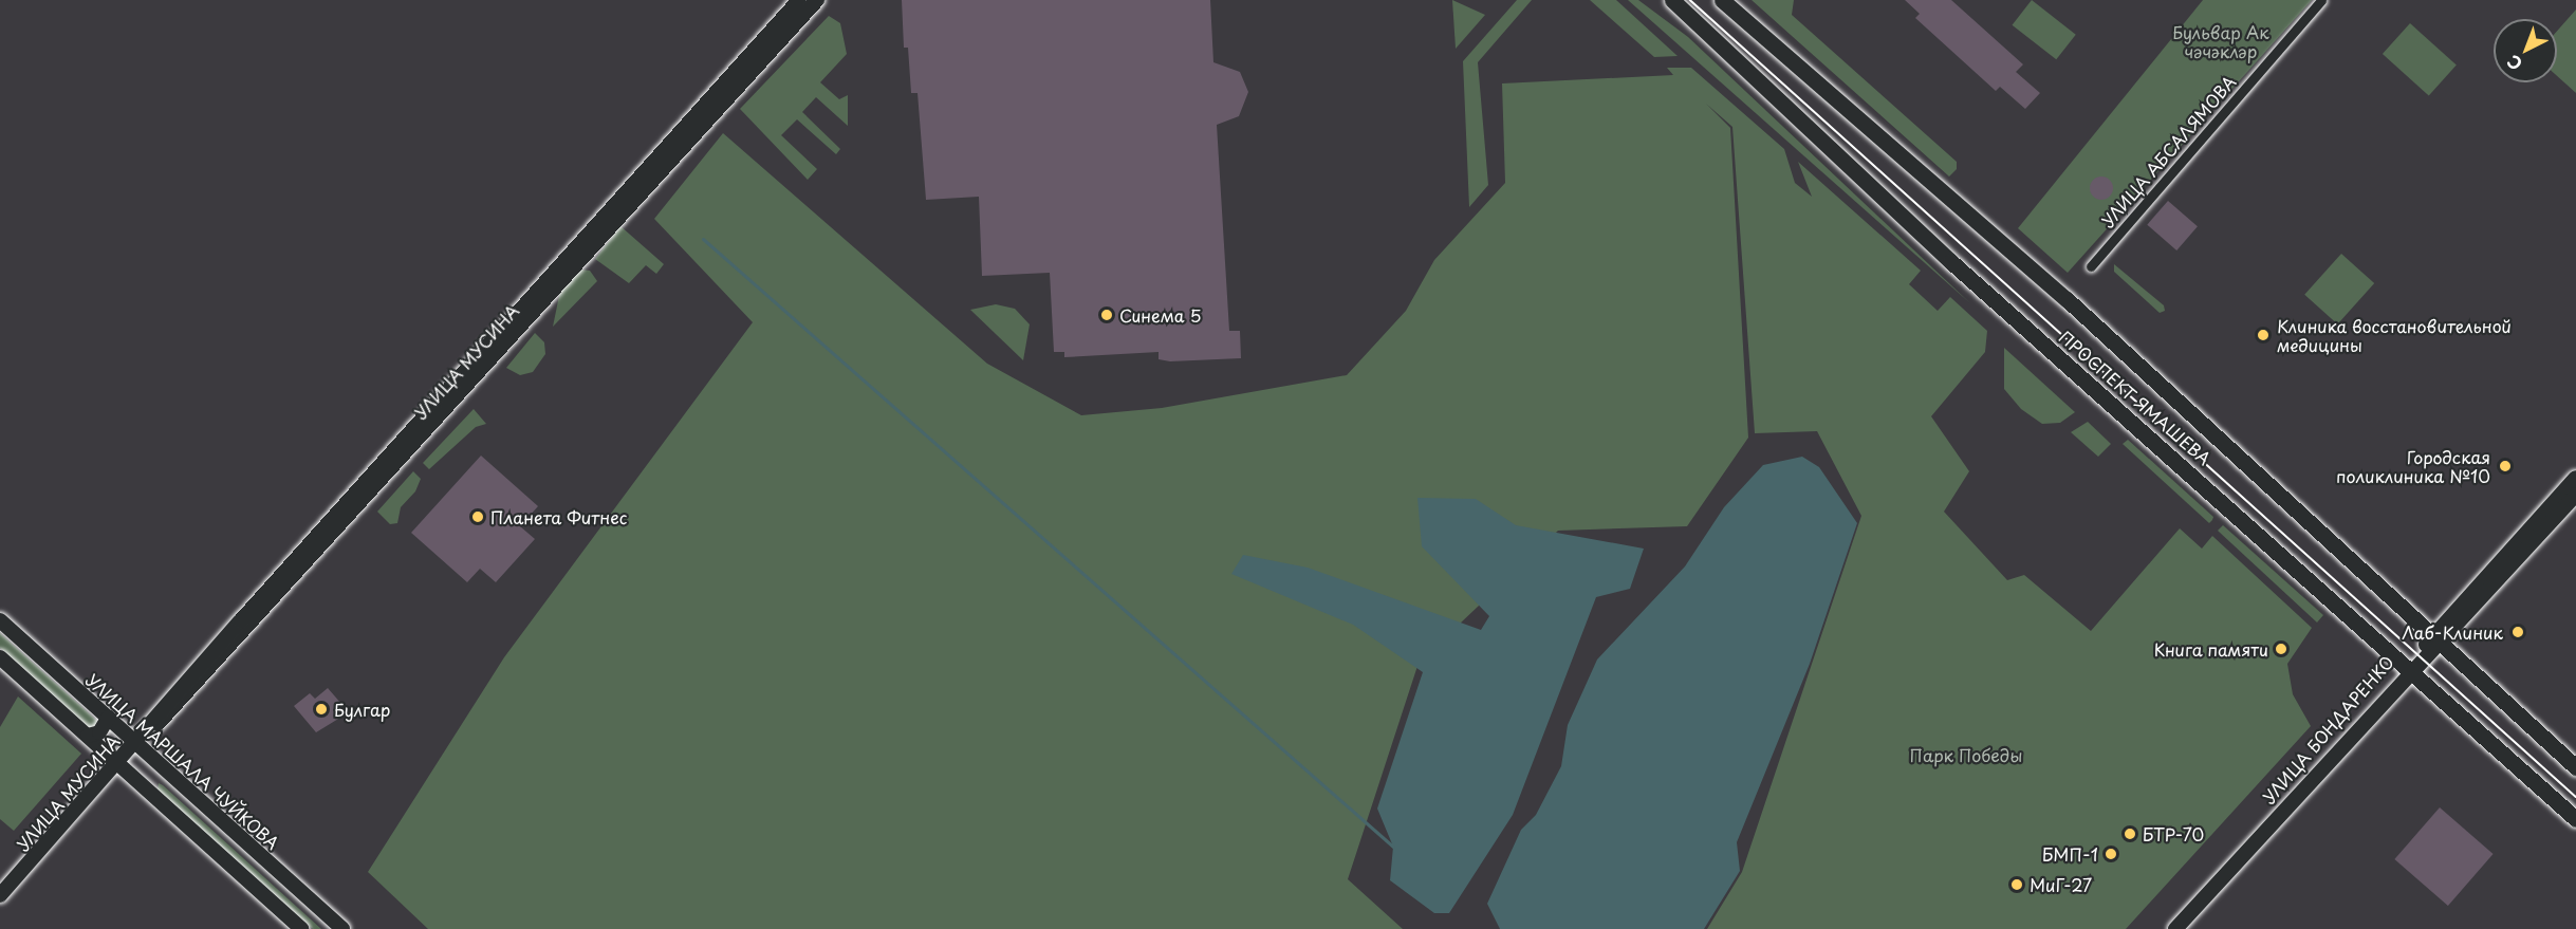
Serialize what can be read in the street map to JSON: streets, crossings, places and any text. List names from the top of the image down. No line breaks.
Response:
{"streets":{"main road":["ПРОСПЕКТ ЯМАШЕВА"],"street":["УЛИЦА АБСАЛЯМОВА","УЛИЦА МУСИНА","УЛИЦА БОНДАРЕНКО","УЛИЦА МАРШАЛА ЧУЙКОВА"]},"crossings":[["УЛИЦА МУСИНА","УЛИЦА МАРШАЛА ЧУЙКОВА"],["ПРОСПЕКТ ЯМАШЕВА","УЛИЦА БОНДАРЕНКО"]],"parks":["Бульвар Ак чәчәкләр","Парк Победы"],"places":["Синема 5","Клиника восстановительной медицины","Городская поликлиника №10","Планета Фитнес","Лаб-Клиник","Книга памяти","Булгар","БТР-70","БМП-1","МиГ-27"],"north":"bottom left"}
